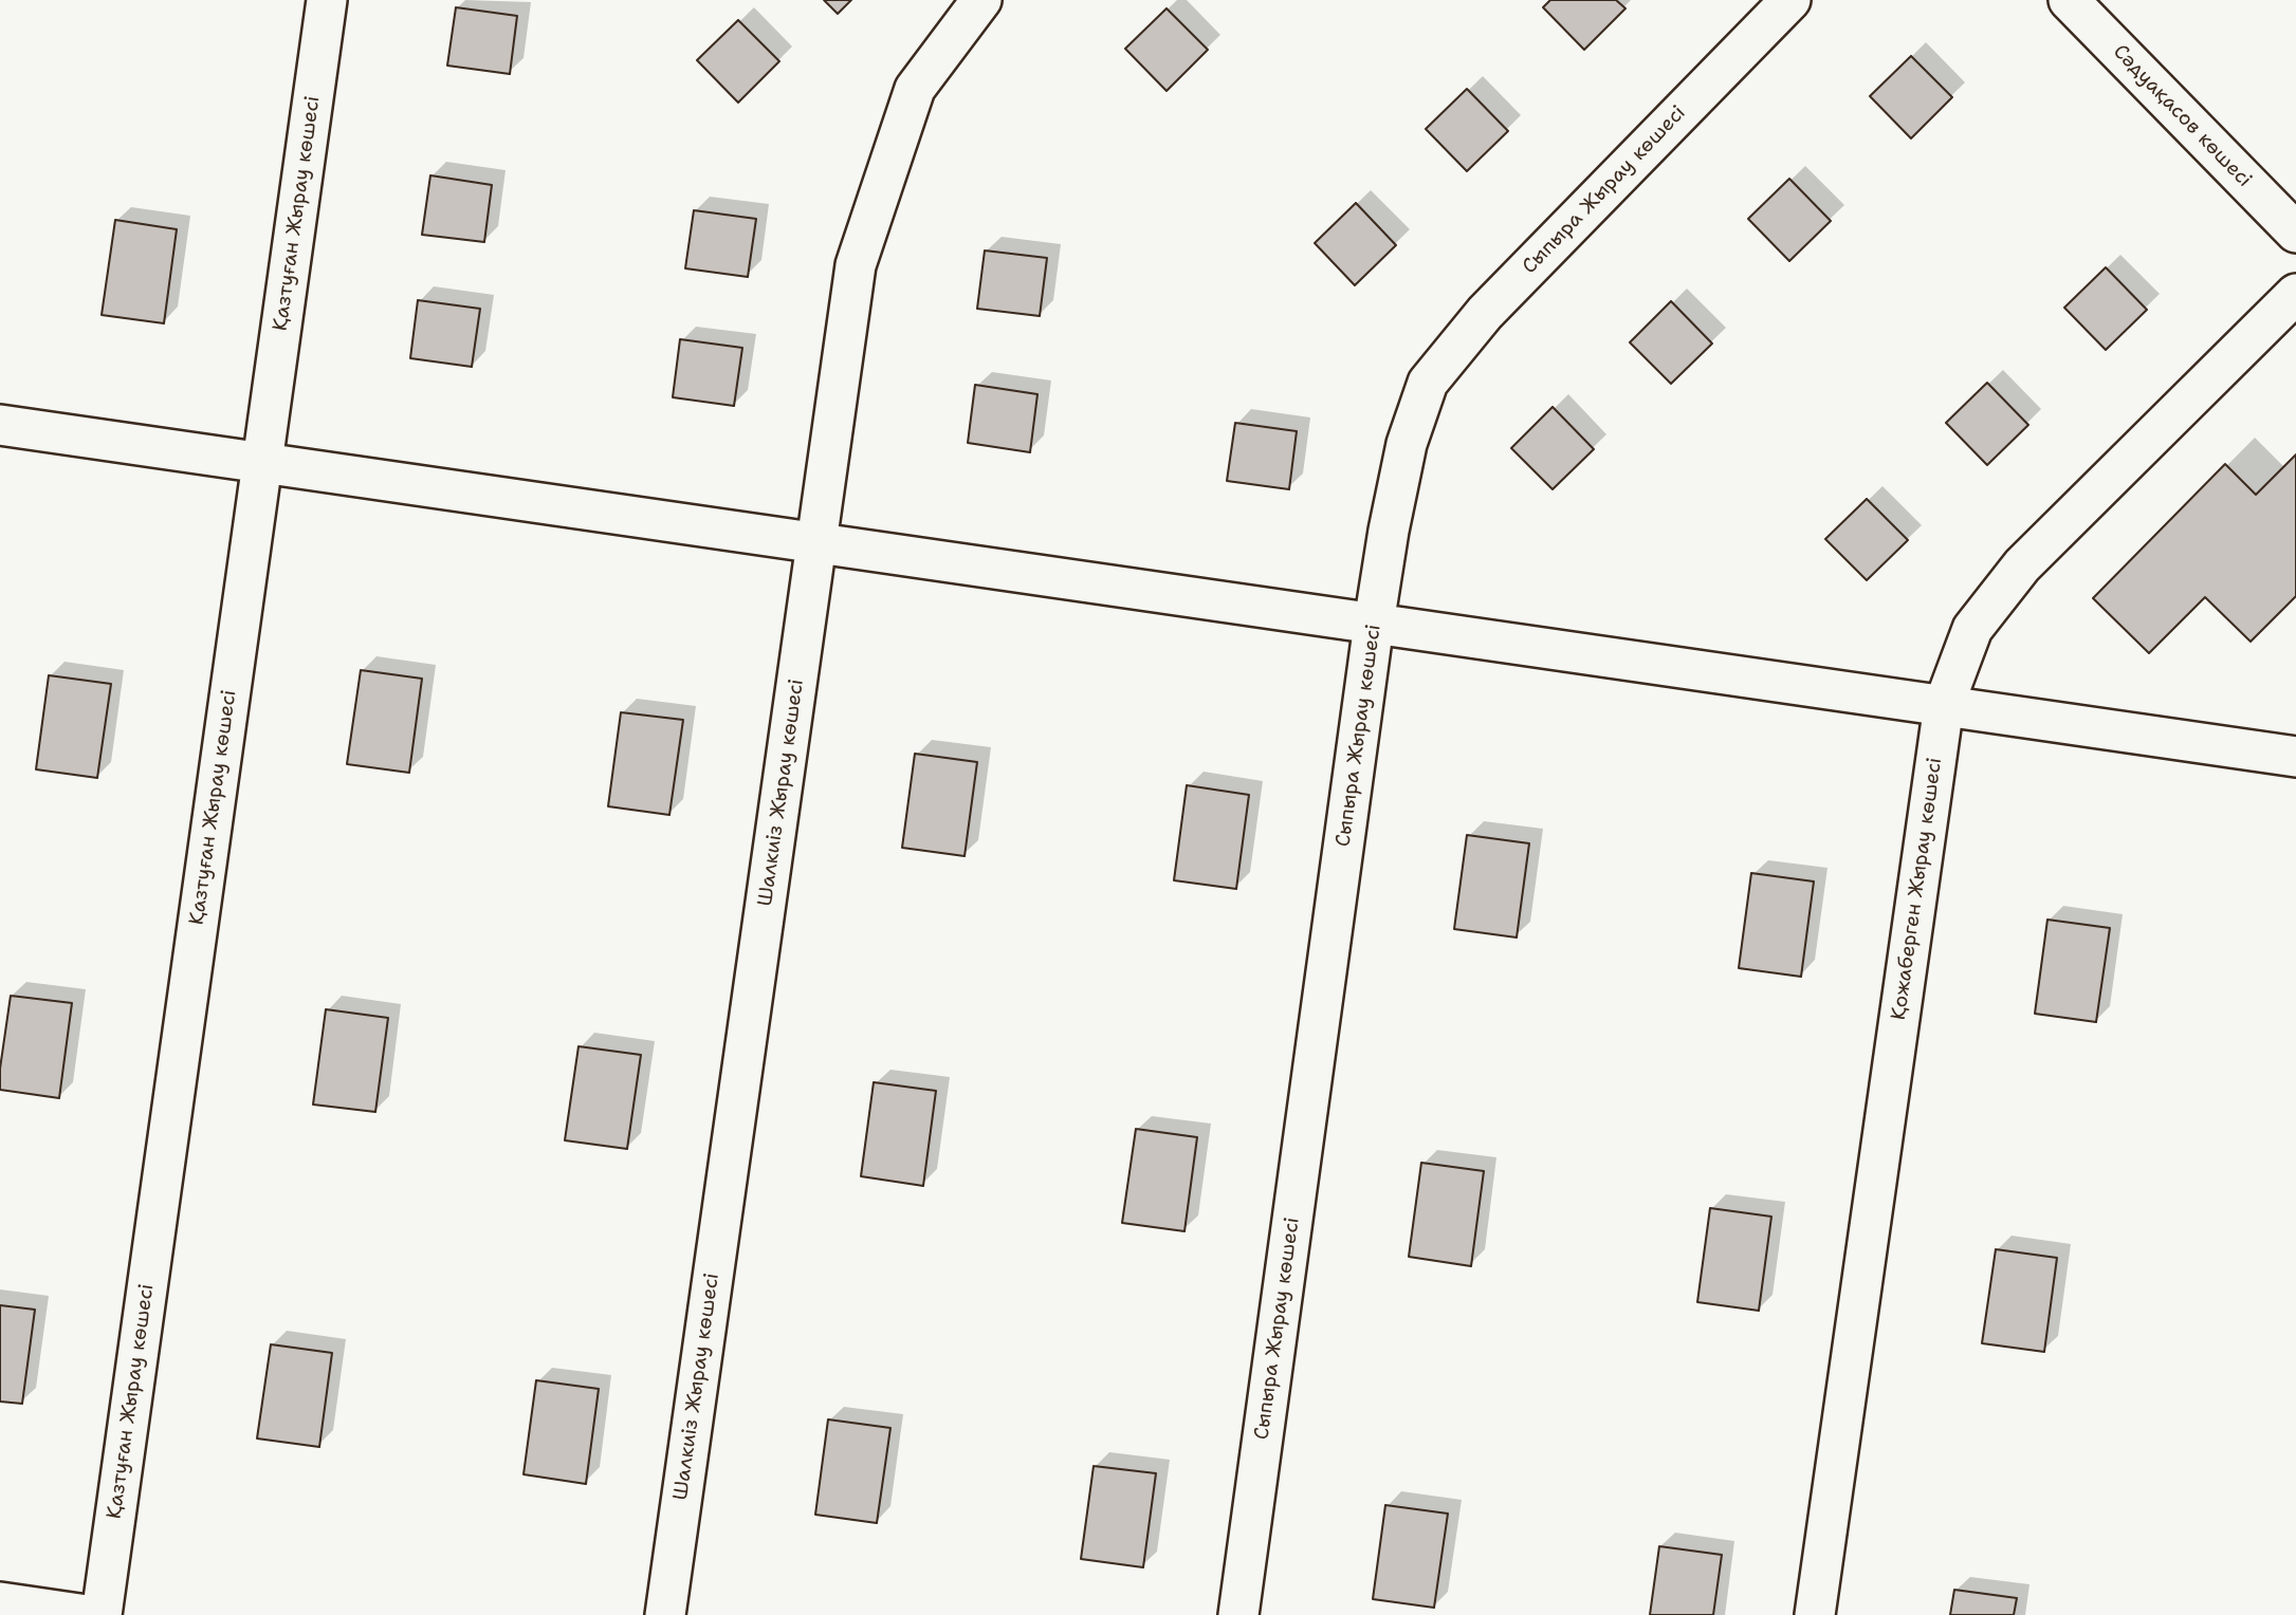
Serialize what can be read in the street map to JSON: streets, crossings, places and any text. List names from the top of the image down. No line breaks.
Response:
{"streets":{"street":["Сәдуақасов көшесі","Сыпыра Жырау көшесі","Қазтуған Жырау көшесі","Шалкиіз Жырау көшесі","Қожаберген Жырау көшесі"]}}
